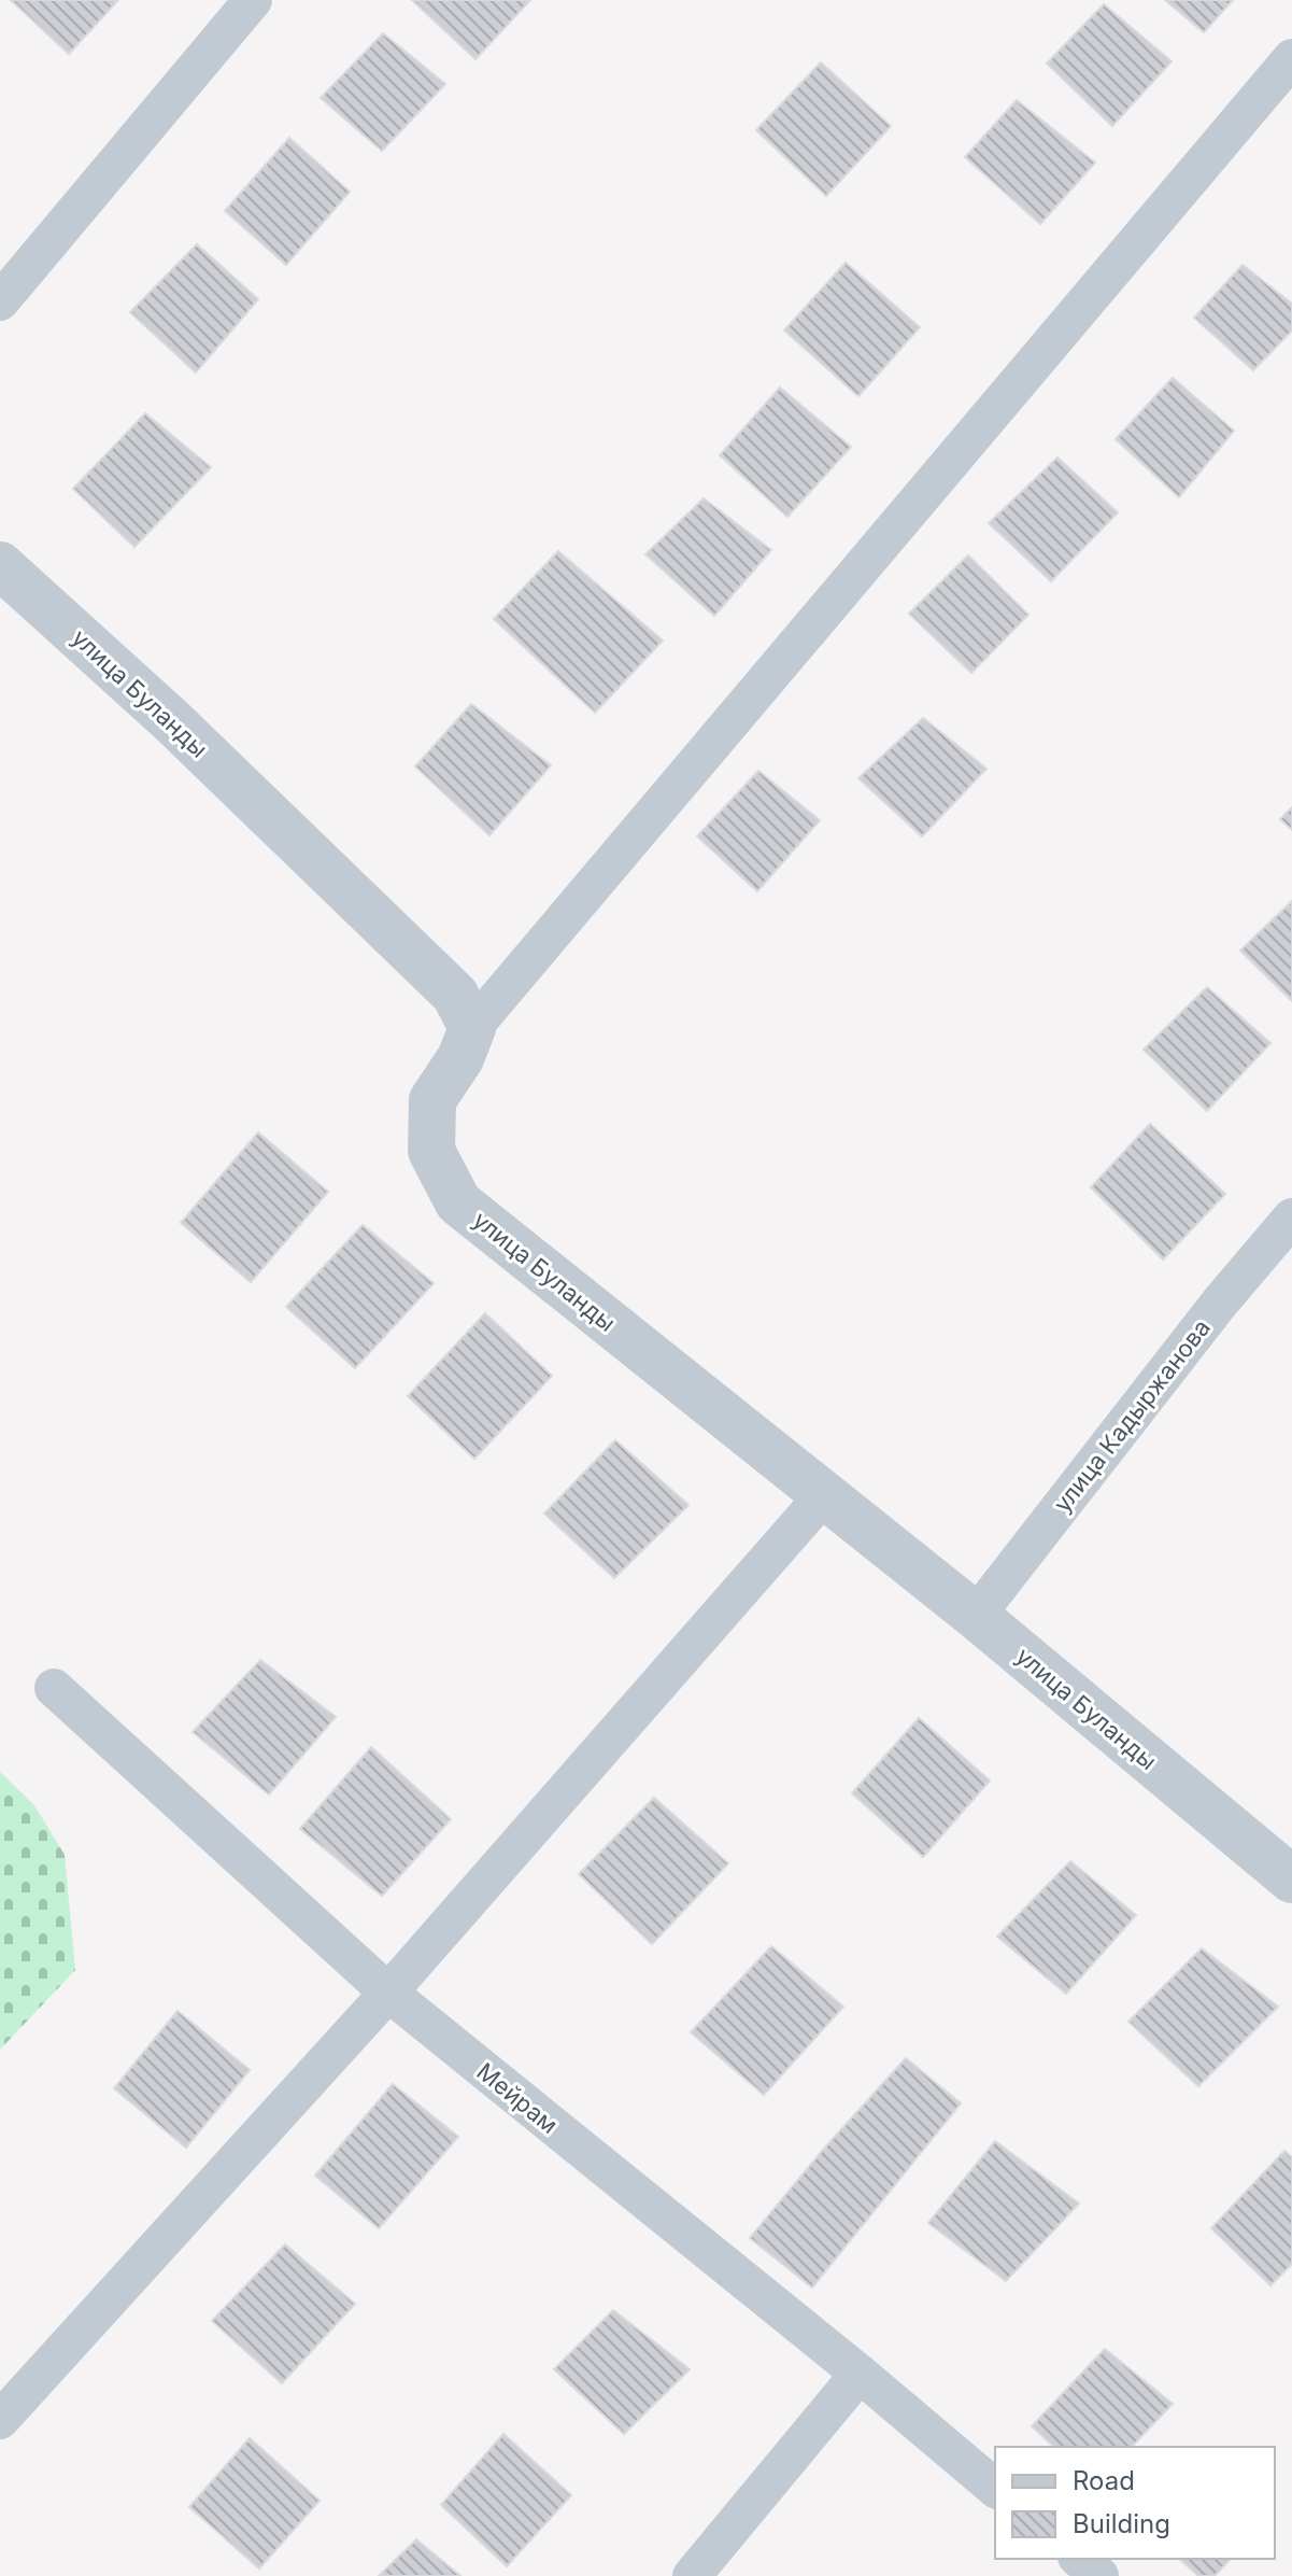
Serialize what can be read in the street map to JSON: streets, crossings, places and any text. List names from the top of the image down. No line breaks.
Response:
{"streets":{"street":["улица Буланды","улица Кадыржанова","Мейрам"]},"crossings":[["улица Буланды","улица Кадыржанова"]],"legend":["Road","Building"]}
